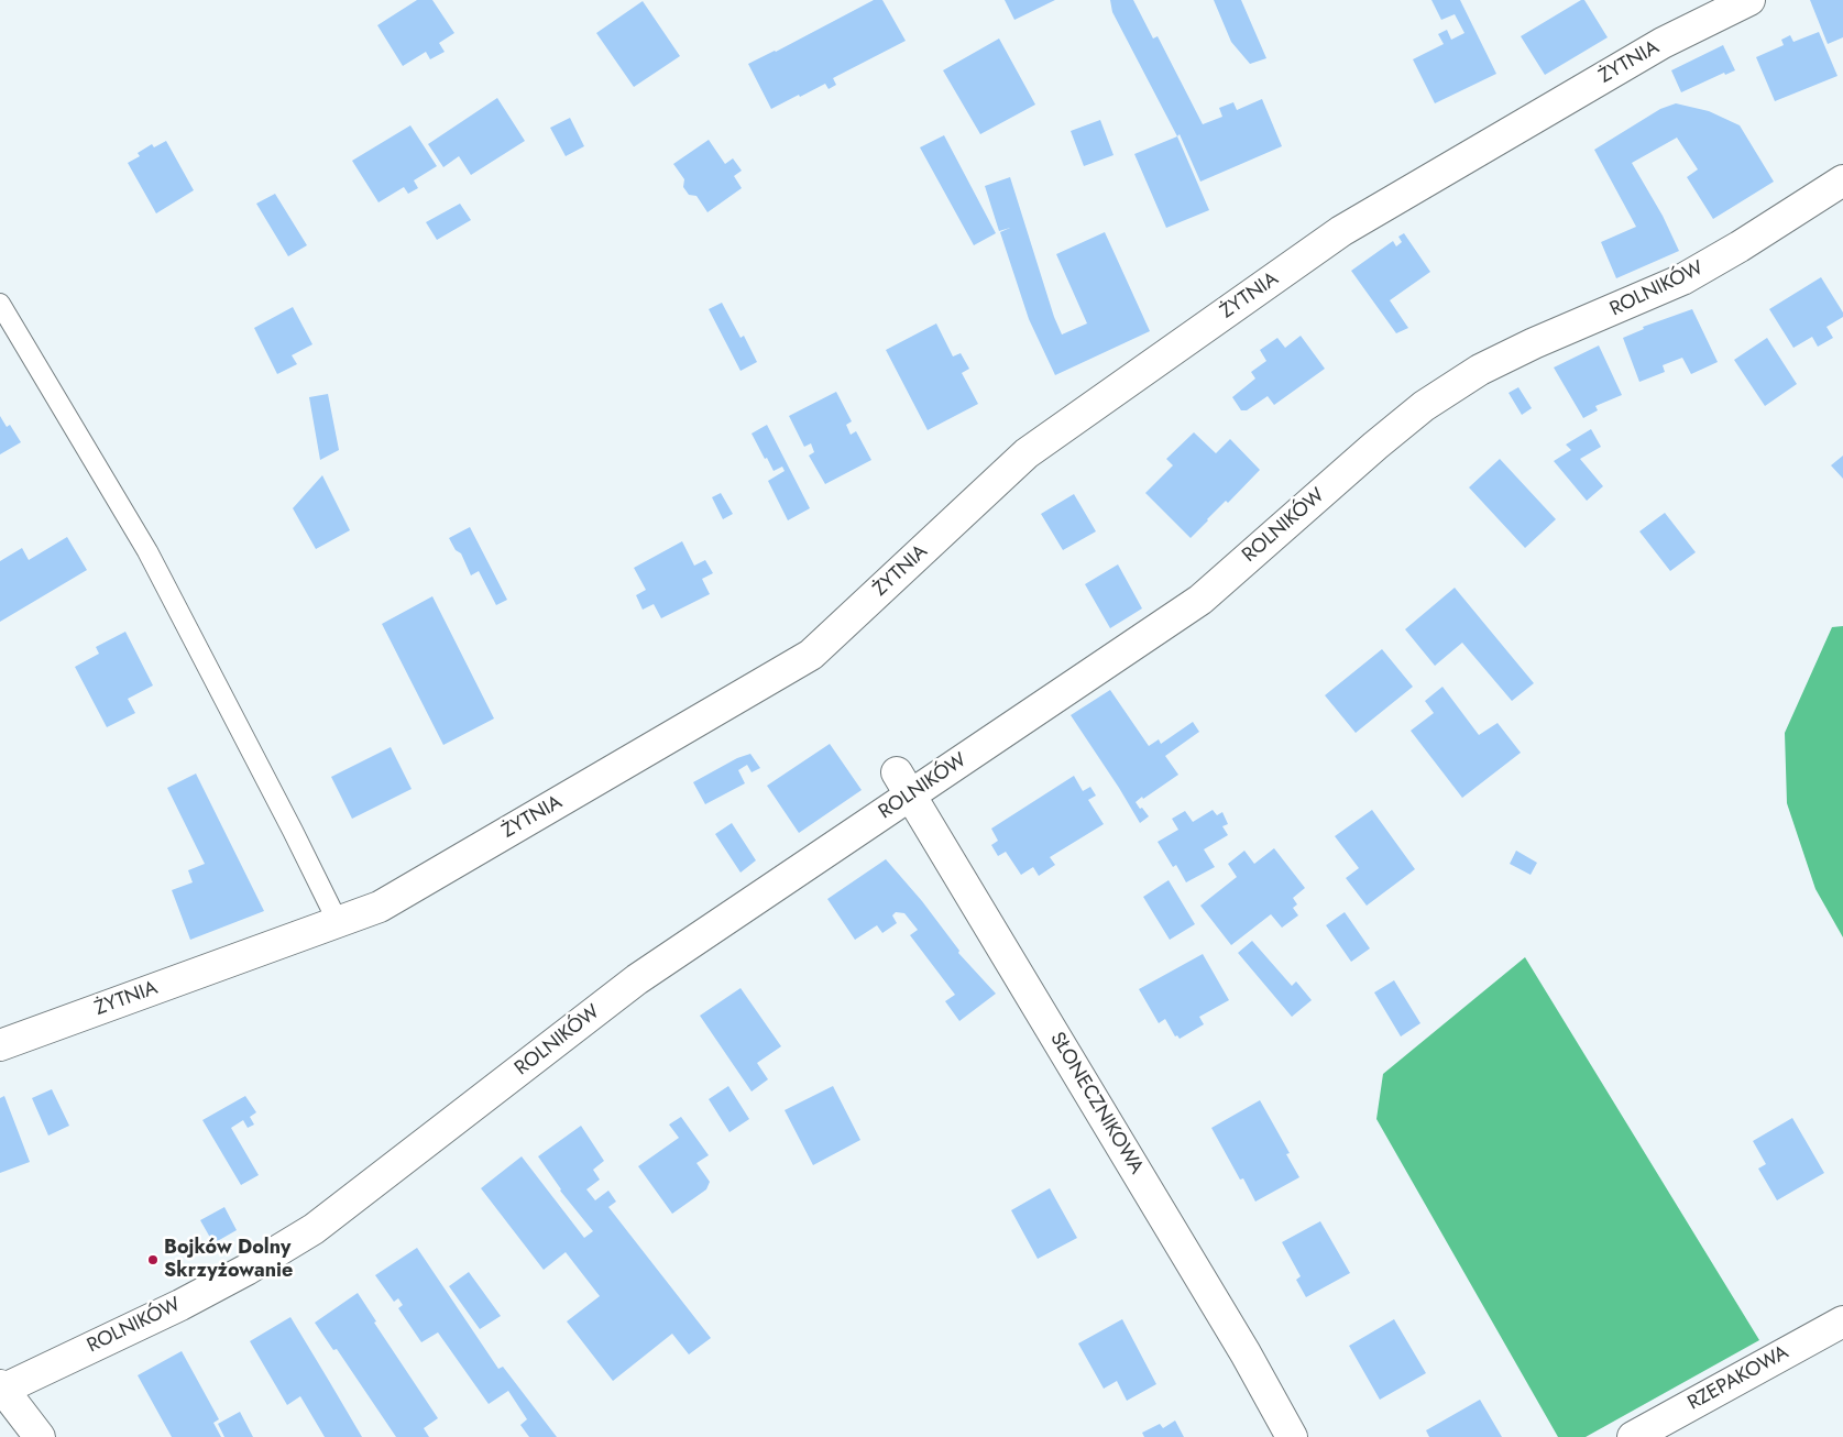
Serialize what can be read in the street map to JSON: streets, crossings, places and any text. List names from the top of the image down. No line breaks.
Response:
{"streets":{"street":["ŻYTNIA","ROLNIKÓW","SŁONECZNIKOWA","RZEPAKOWA"]},"crossings":[["ROLNIKÓW","SŁONECZNIKOWA"]],"places":["Bojków Dolny Skrzyżowanie"]}
